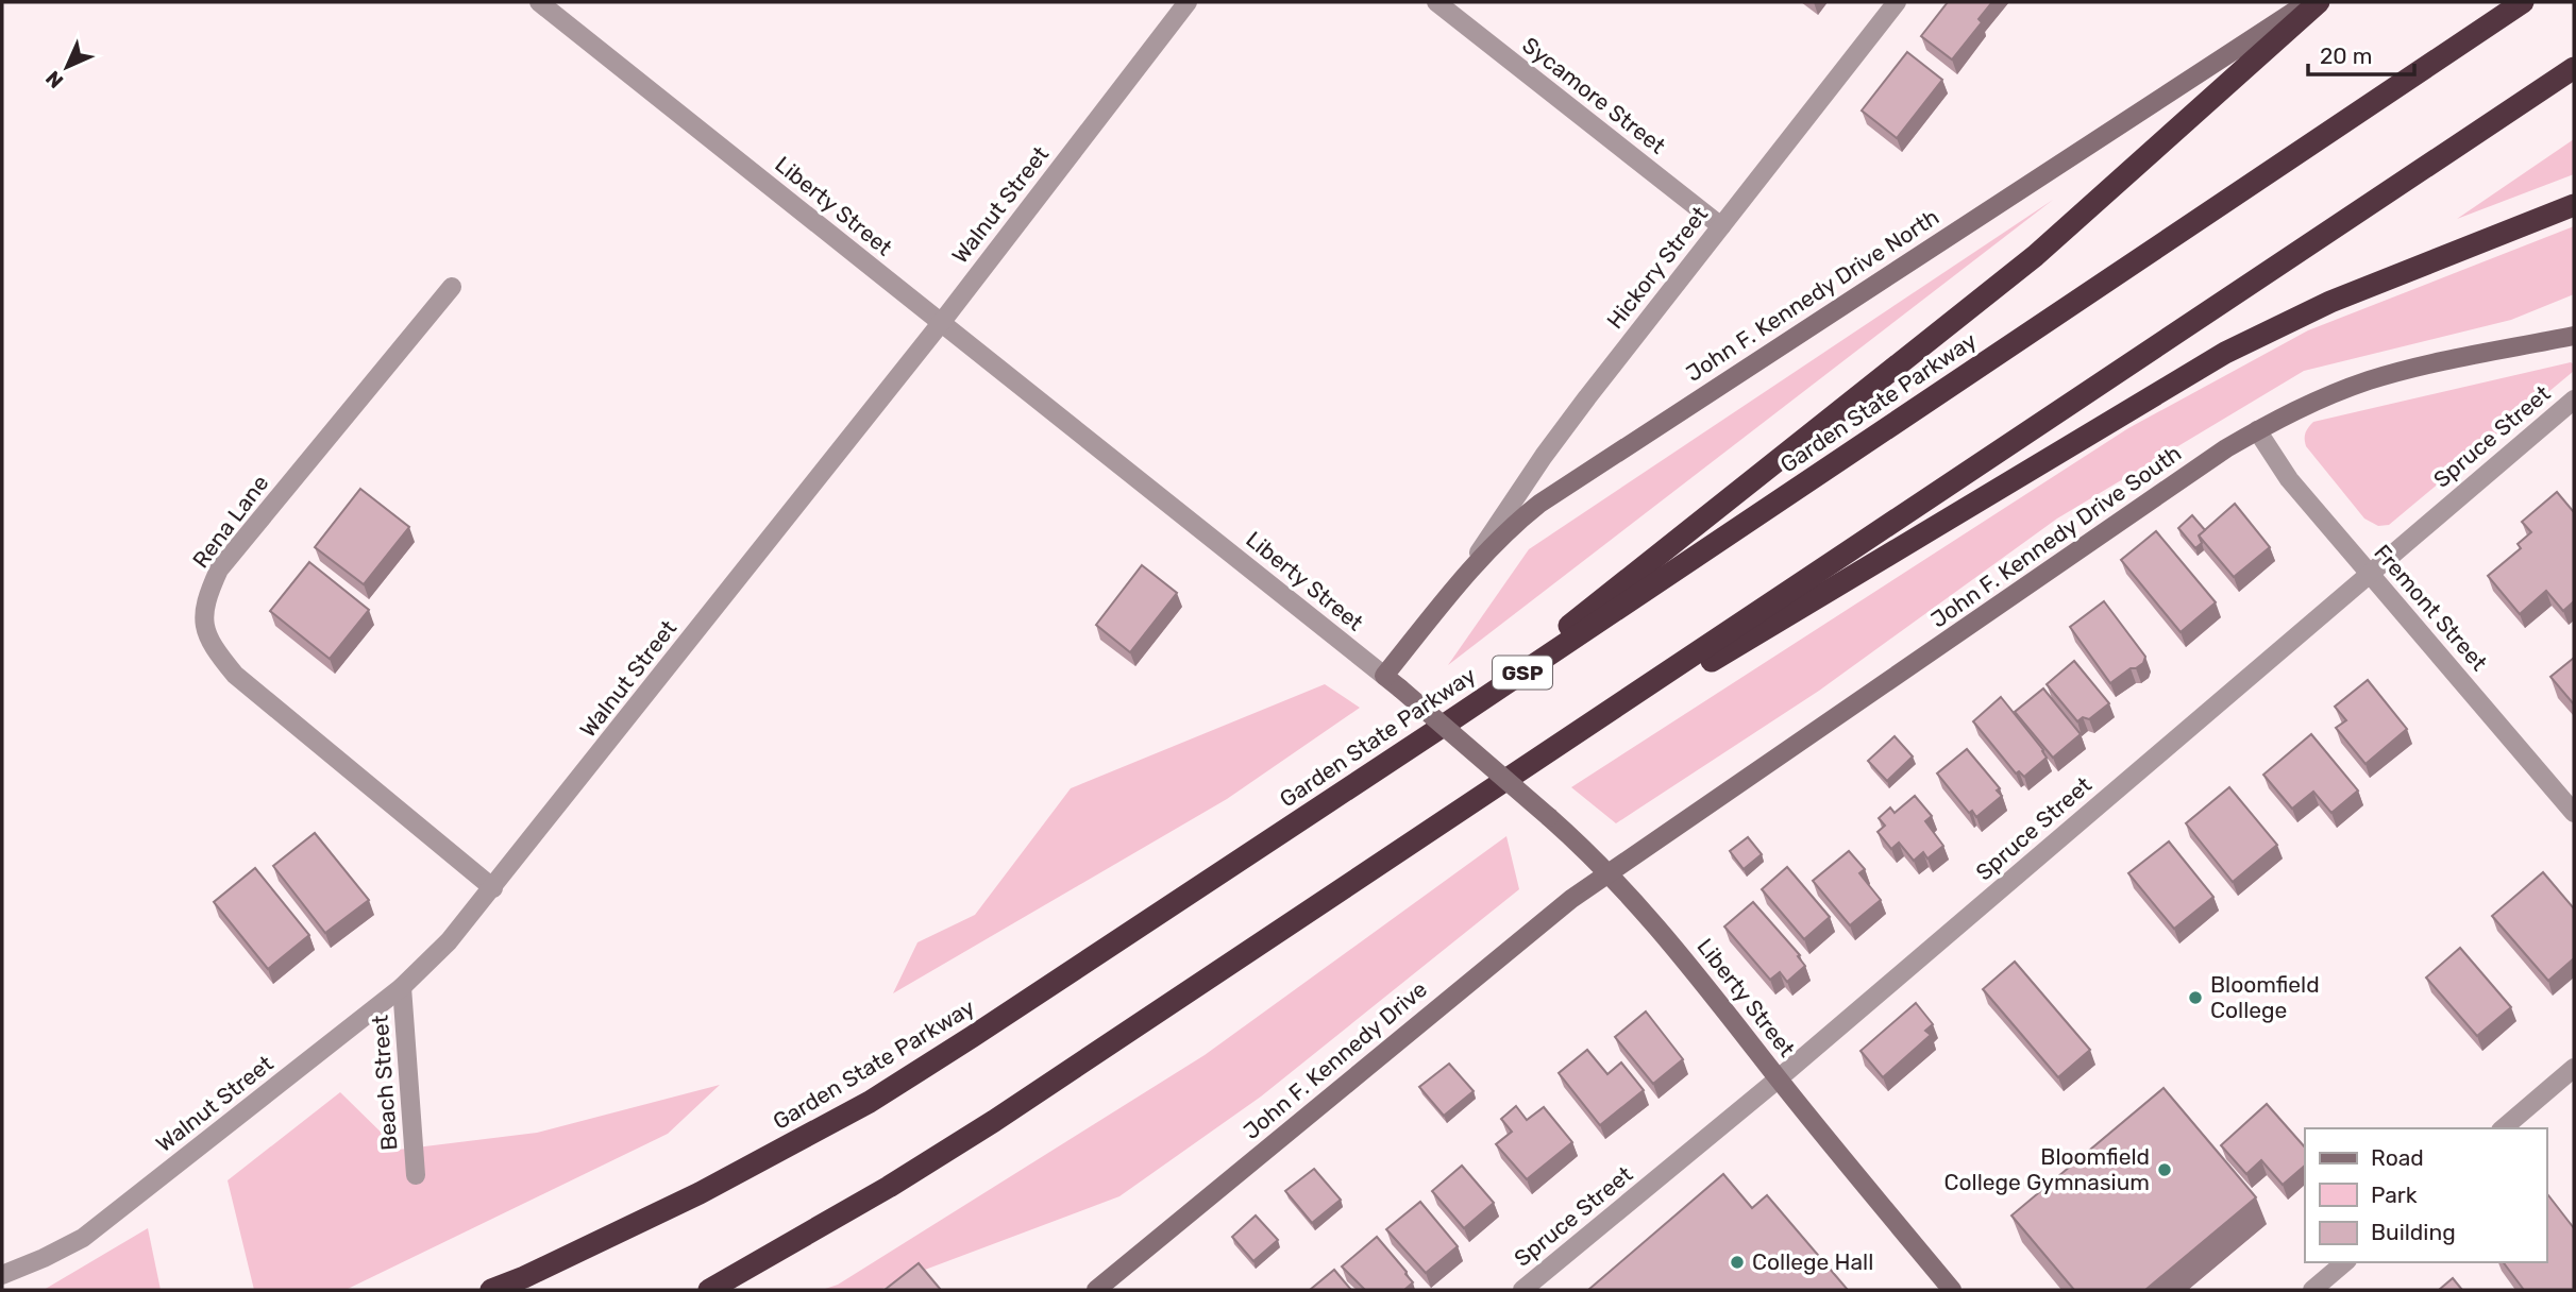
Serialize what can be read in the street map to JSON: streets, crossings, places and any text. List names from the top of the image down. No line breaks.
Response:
{"streets":{"highway":["Garden State Parkway","GSP"],"main road":["Liberty Street","John F. Kennedy Drive North","John F. Kennedy Drive South","John F. Kennedy Drive"],"street":["Sycamore Street","Walnut Street","Hickory Street","Spruce Street","Rena Lane","Fremont Street","Beach Street"]},"crossings":[["Sycamore Street","Hickory Street"],["Walnut Street","Liberty Street"],["Walnut Street","Rena Lane"],["Walnut Street","Beach Street"],["Liberty Street","John F. Kennedy Drive North"],["Liberty Street","Spruce Street"],["Liberty Street","John F. Kennedy Drive South"],["Liberty Street","John F. Kennedy Drive"],["Hickory Street","John F. Kennedy Drive North"],["Spruce Street","Fremont Street"],["John F. Kennedy Drive South","Fremont Street"],["John F. Kennedy Drive South","John F. Kennedy Drive"]],"places":["Bloomfield College","Bloomfield College Gymnasium","College Hall"],"legend":["Road","Park","Building"],"scale_bar":"20 m","north":"bottom left"}
